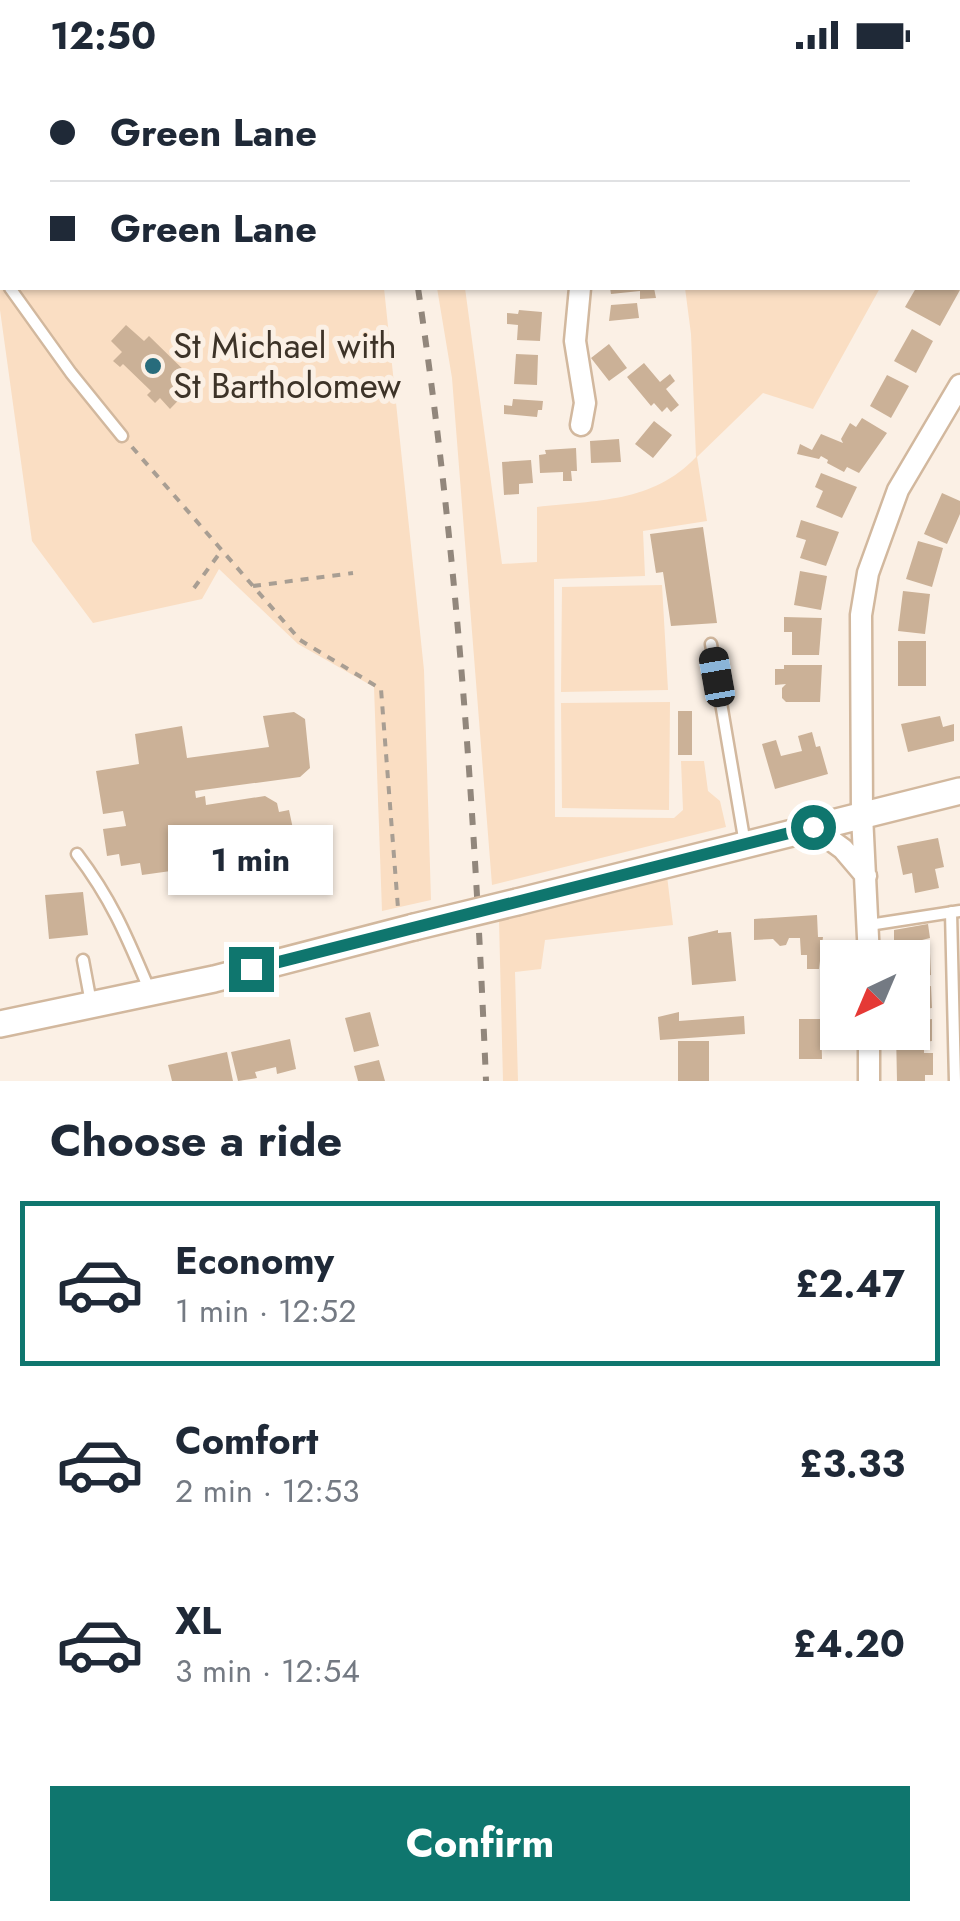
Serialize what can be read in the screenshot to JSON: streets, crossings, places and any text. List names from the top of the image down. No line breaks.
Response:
{"places":["St Michael with St Bartholomew"],"north":"bottom left","page":{"status":"12:50","banner":["Green Lane","Green Lane"],"bubble":"1 min","heading":"Choose a ride","list":[{"name":"Economy","note":"1 min · 12:52","value":"£2.47"},{"name":"Comfort","note":"2 min · 12:53","value":"£3.33"},{"name":"XL","note":"3 min · 12:54","value":"£4.20"}],"buttons":"Confirm"}}
